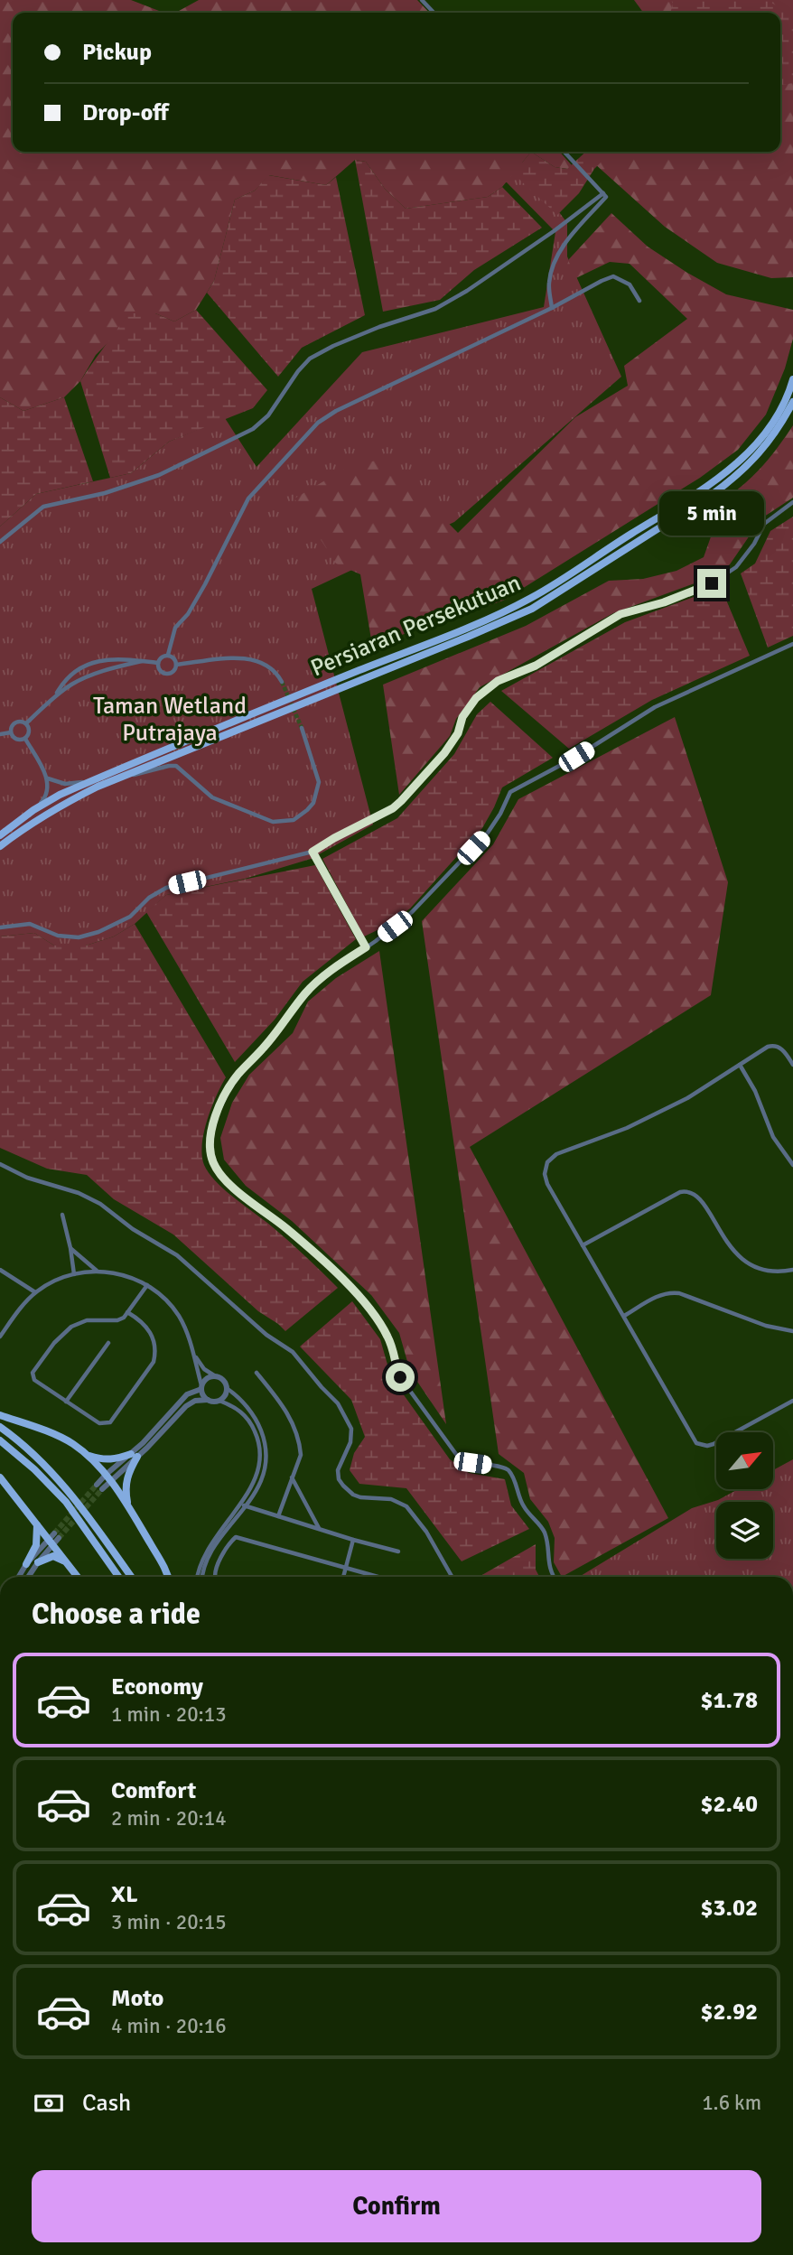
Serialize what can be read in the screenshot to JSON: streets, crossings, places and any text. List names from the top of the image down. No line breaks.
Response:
{"streets":{"main road":["Persiaran Persekutuan"]},"parks":["Taman Wetland Putrajaya"],"north":"top right","page":{"banner":["Pickup","Drop-off"],"bubble":"5 min","heading":"Choose a ride","list":[{"name":"Economy","note":"1 min · 20:13","value":"$1.78"},{"name":"Comfort","note":"2 min · 20:14","value":"$2.40"},{"name":"XL","note":"3 min · 20:15","value":"$3.02"},{"name":"Moto","note":"4 min · 20:16","value":"$2.92"}],"pay":["Cash","1.6 km"],"buttons":"Confirm"}}
